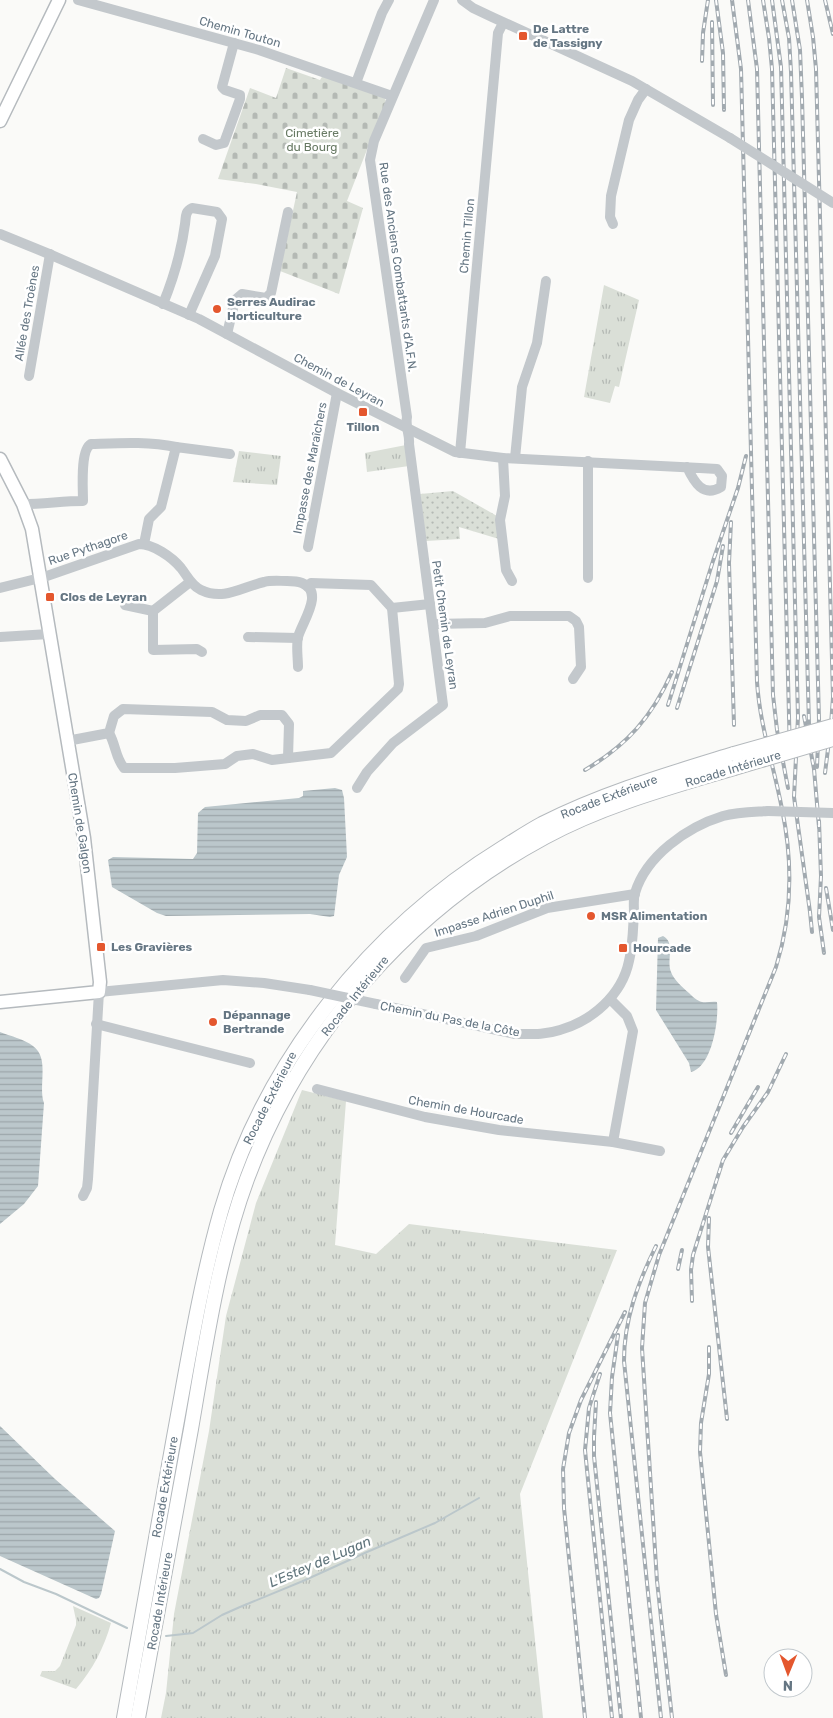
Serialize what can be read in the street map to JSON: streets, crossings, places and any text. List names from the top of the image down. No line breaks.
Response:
{"streets":{"highway":["Rocade Intérieure","Rocade Extérieure"],"main road":["Chemin de Galgon","Chemin du Pas de la Côte"],"street":["Chemin Touton","Chemin Tillon","Rue des Anciens Combattants d'A.F.N.","Allée des Troènes","Chemin de Leyran","Impasse des Maraîchers","Rue Pythagore","Petit Chemin de Leyran","Impasse Adrien Duphil","Chemin de Hourcade"]},"crossings":[["Chemin Touton","Rue des Anciens Combattants d'A.F.N."],["Chemin Tillon","Chemin de Leyran"],["Rue des Anciens Combattants d'A.F.N.","Chemin de Leyran"],["Rue des Anciens Combattants d'A.F.N.","Petit Chemin de Leyran"],["Allée des Troènes","Chemin de Leyran"],["Chemin de Leyran","Impasse des Maraîchers"],["Chemin de Leyran","Petit Chemin de Leyran"],["Rue Pythagore","Chemin de Galgon"],["Rocade Intérieure","Rocade Extérieure"],["Chemin de Galgon","Chemin du Pas de la Côte"],["Impasse Adrien Duphil","Chemin du Pas de la Côte"]],"water":["L'Estey de Lugan"],"parks":["Cimetière du Bourg"],"places":{"transit":["De Lattre de Tassigny","Tillon","Clos de Leyran","Les Gravières","Hourcade"],"other":["Serres Audirac Horticulture","MSR Alimentation","Dépannage Bertrande"]},"north":"bottom"}
